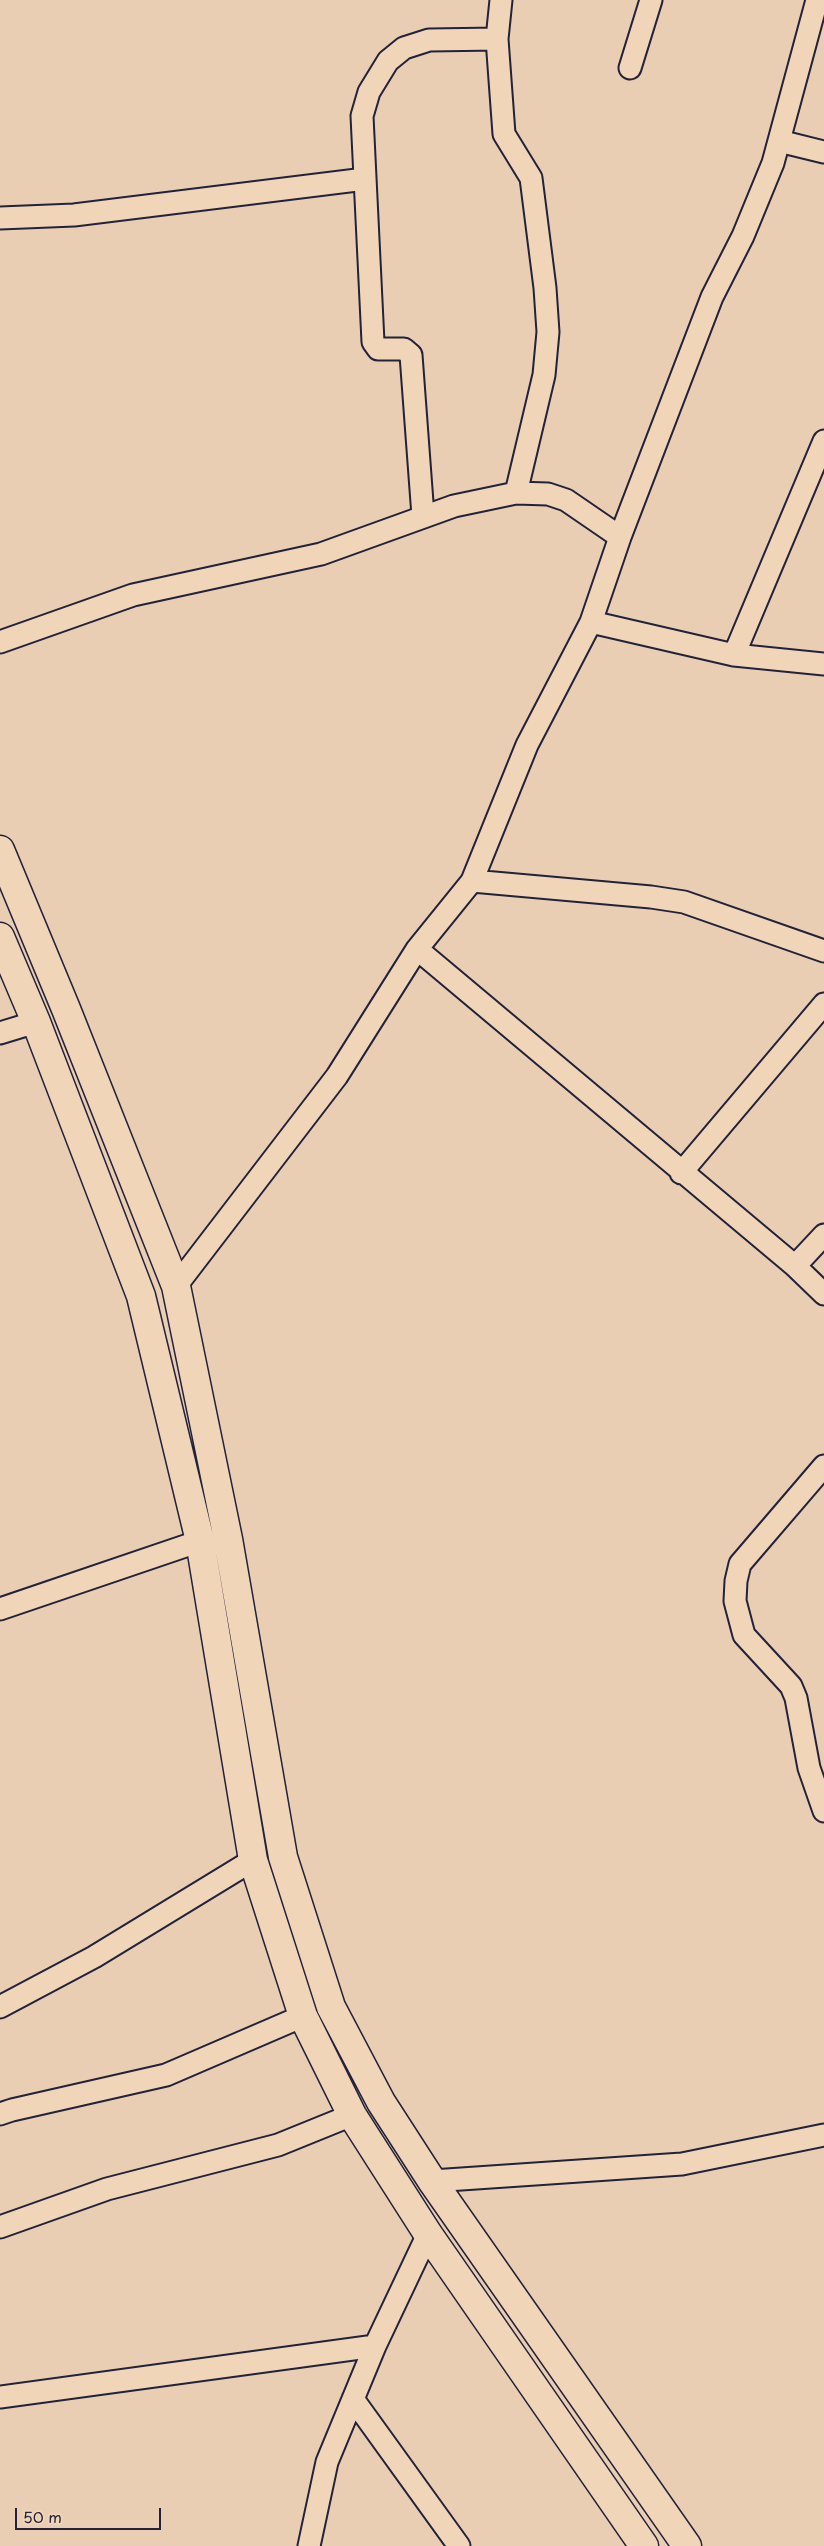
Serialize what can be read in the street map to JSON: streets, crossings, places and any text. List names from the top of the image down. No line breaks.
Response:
{"scale_bar":"50 m"}
